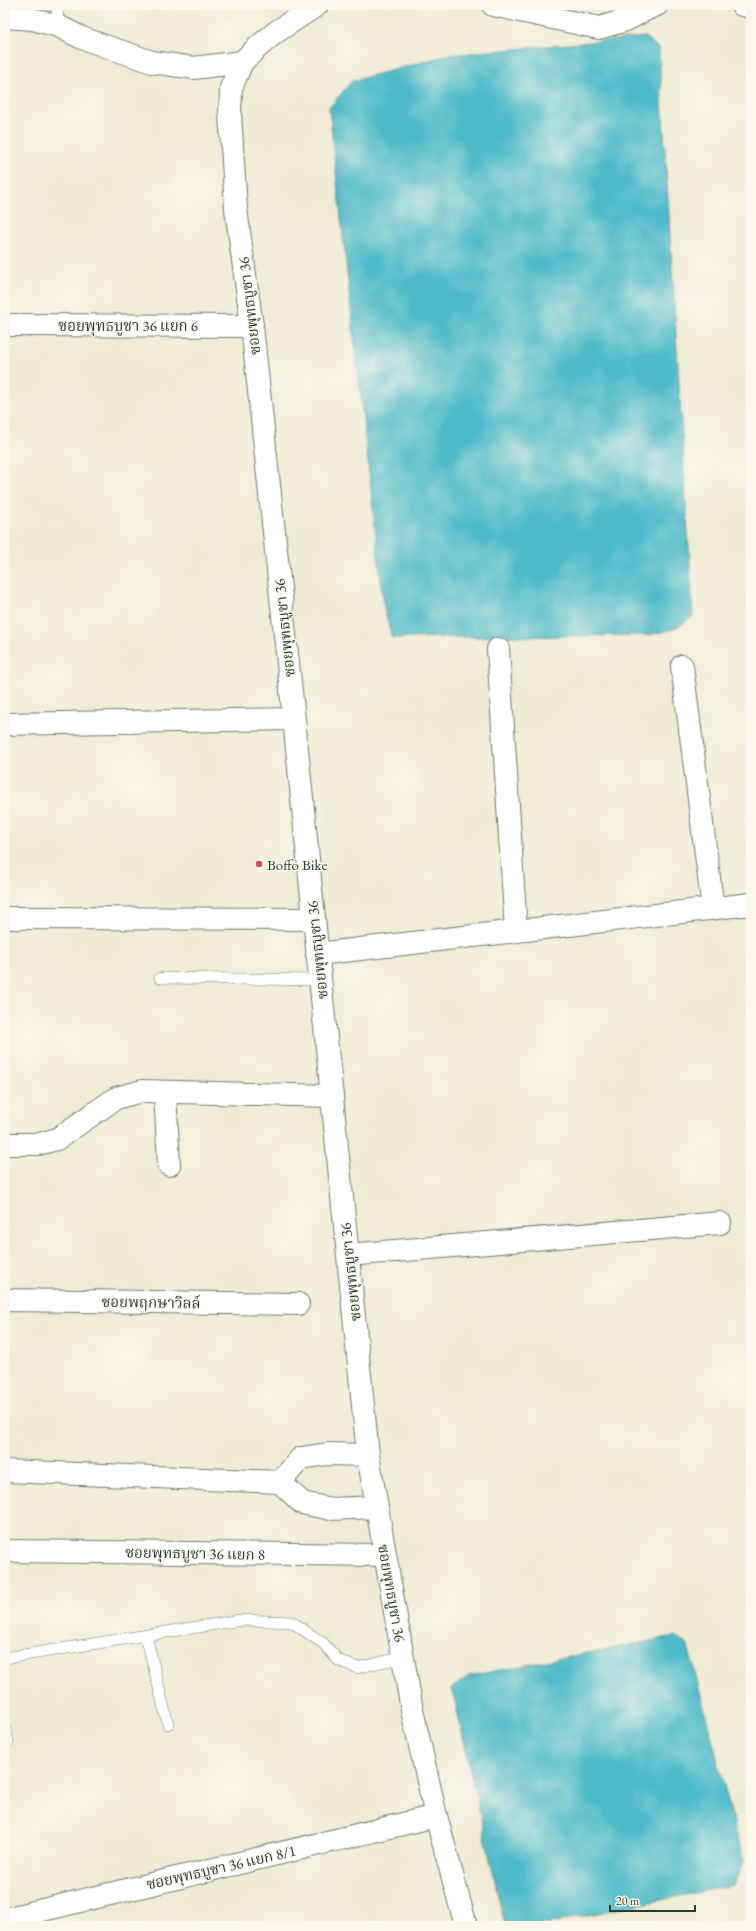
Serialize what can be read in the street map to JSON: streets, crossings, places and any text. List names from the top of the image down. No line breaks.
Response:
{"streets":{"street":["ซอยพุทธบูชา 36","ซอยพุทธบูชา 36 แยก 6","ซอยพฤกษาวิลล์","ซอยพุทธบูชา 36 แยก 8","ซอยพุทธบูชา 36 แยก 8/1"]},"crossings":[["ซอยพุทธบูชา 36","ซอยพุทธบูชา 36 แยก 6"],["ซอยพุทธบูชา 36","ซอยพุทธบูชา 36 แยก 8"],["ซอยพุทธบูชา 36","ซอยพุทธบูชา 36 แยก 8/1"]],"places":["Boffo Bike"],"scale_bar":"20 m"}
